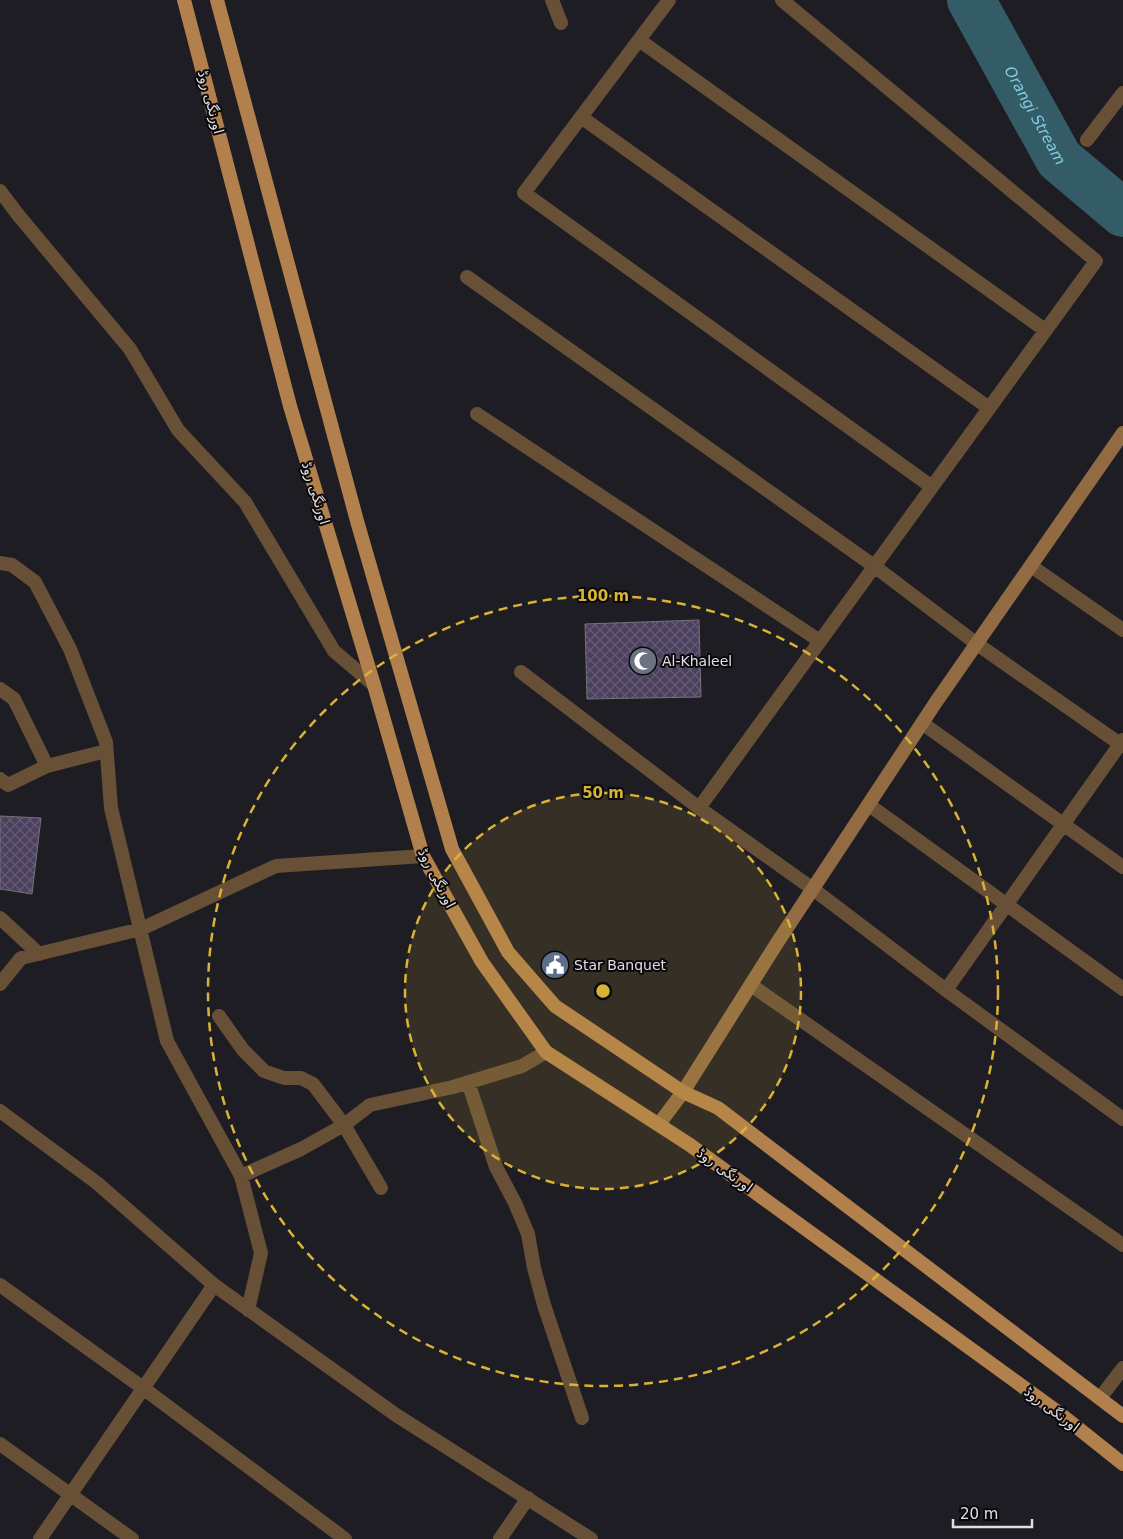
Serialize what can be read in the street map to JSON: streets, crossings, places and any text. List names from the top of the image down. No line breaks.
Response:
{"streets":{"main road":["اورنگی روڈ"]},"water":["Orangi Stream"],"places":{"mosque":["Al-Khaleel"],"public building":["Star Banquet"]},"scale_bar":"20 m","rings":["100 m","50 m"]}
